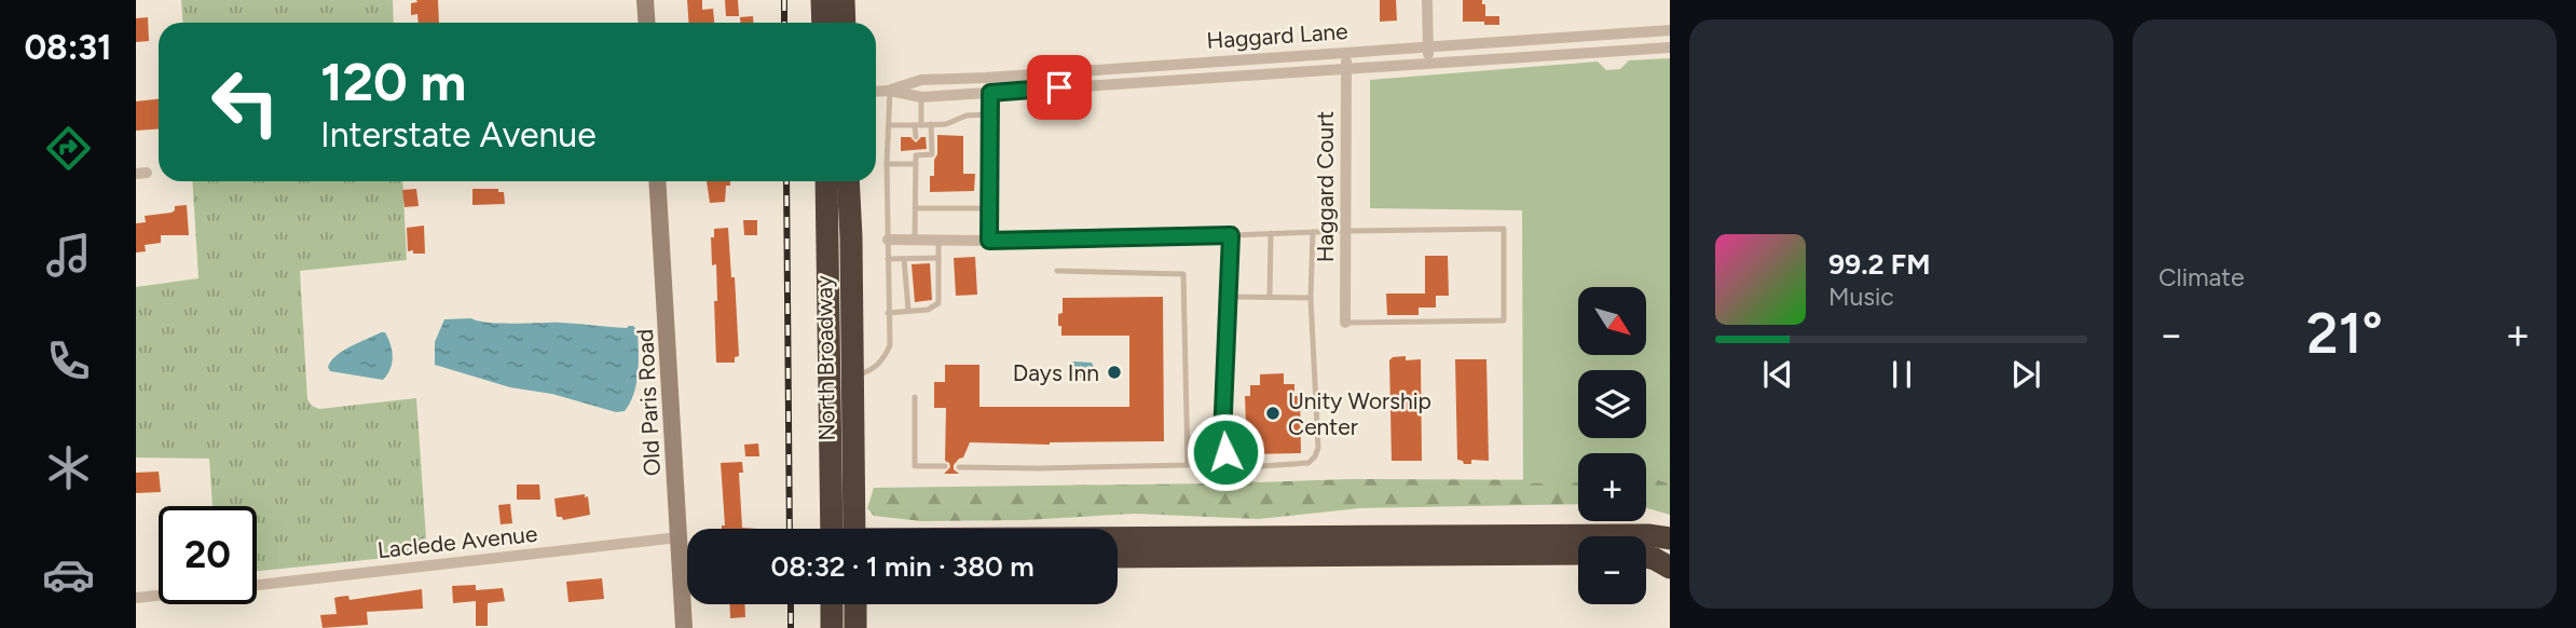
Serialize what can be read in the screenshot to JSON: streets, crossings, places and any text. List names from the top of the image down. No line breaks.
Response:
{"streets":{"highway":["North Broadway"],"street":["Haggard Lane","Haggard Court","Old Paris Road","Laclede Avenue"]},"crossings":[["Haggard Lane","Haggard Court"],["Old Paris Road","Laclede Avenue"]],"places":["Days Inn","Unity Worship Center"],"north":"bottom right","page":{"tabs":"08:31","tile":"Climate","turn":["120 m","Interstate Avenue"],"song":["99.2 FM","Music"],"map_buttons":["+","−"],"heat":["−","21°","+"],"limit":"20","trip":"08:32 · 1 min · 380 m"}}
